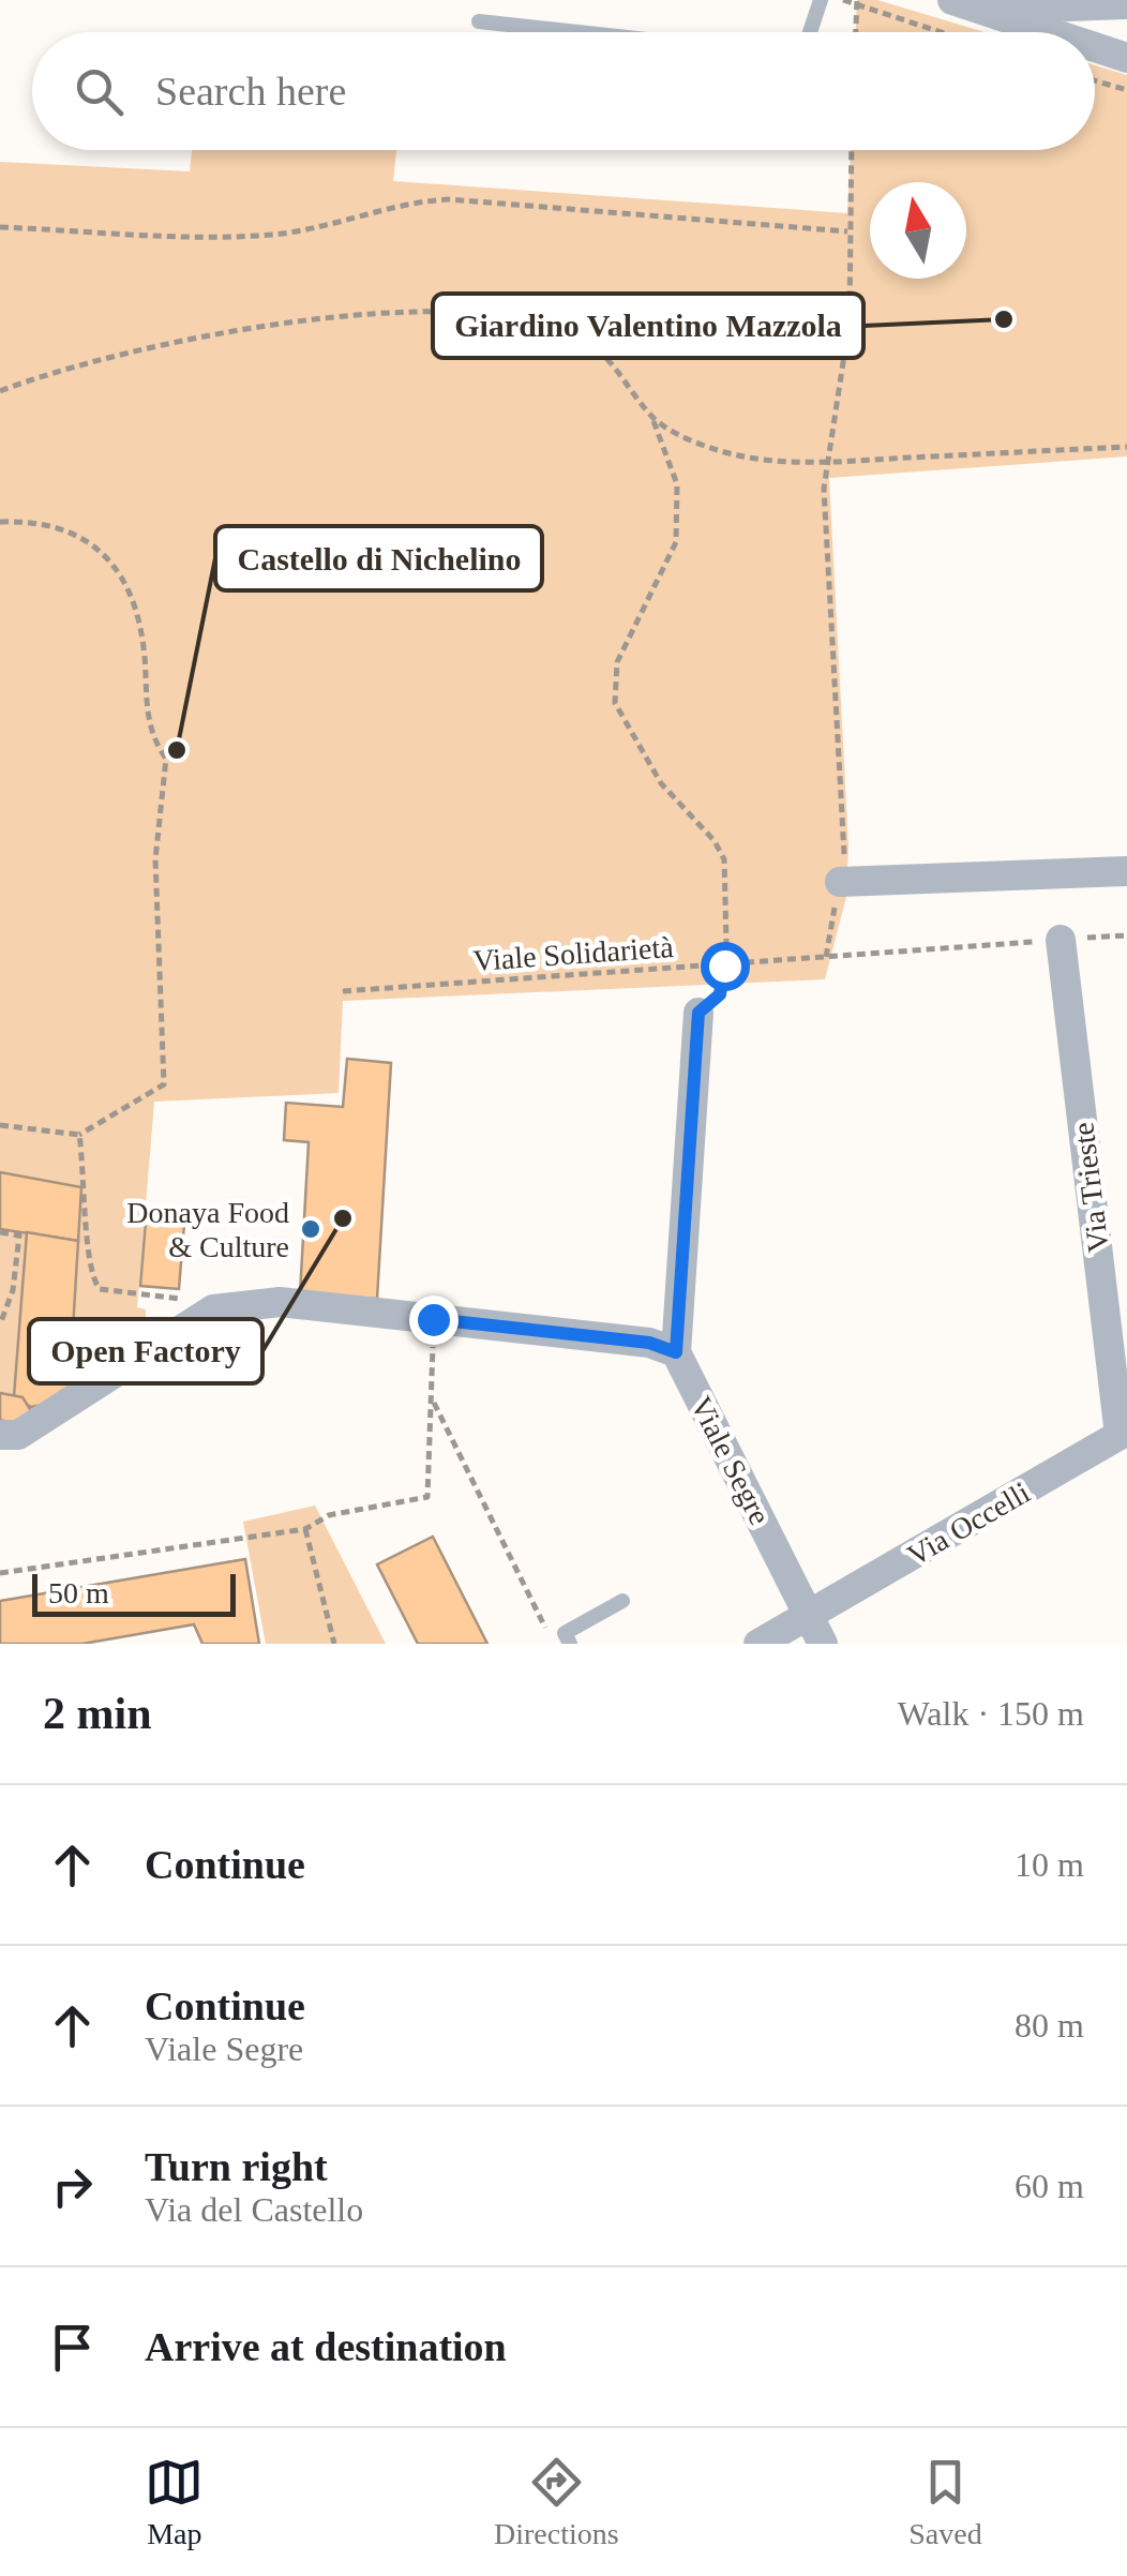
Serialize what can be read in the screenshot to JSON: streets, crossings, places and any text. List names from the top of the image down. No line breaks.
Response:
{"streets":{"street":["Via Trieste","Viale Segre","Via Occelli"],"path":["Viale Solidarietà"]},"crossings":[["Viale Solidarietà","Via Trieste"],["Via Trieste","Via Occelli"],["Viale Segre","Via Occelli"]],"places":["Giardino Valentino Mazzola","Castello di Nichelino","Open Factory","Donaya Food & Culture"],"scale_bar":"50 m","north":"top","page":{"search":"Search here","scale":"50 m","heading":["2 min","Walk · 150 m"],"list":[["Continue","10 m"],["Continue","Viale Segre","80 m"],["Turn right","Via del Castello","60 m"],"Arrive at destination"],"nav":["Map","Directions","Saved"]}}
